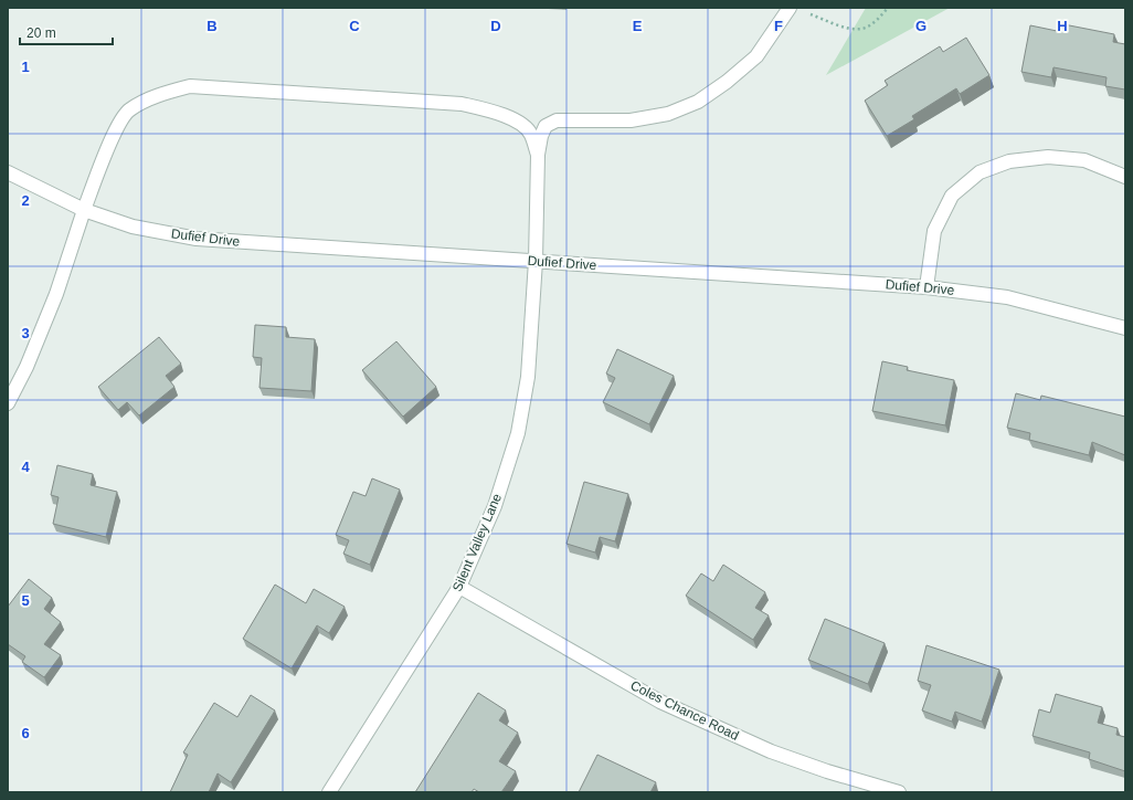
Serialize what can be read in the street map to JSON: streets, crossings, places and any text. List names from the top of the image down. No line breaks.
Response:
{"streets":{"street":["Dufief Drive","Silent Valley Lane","Coles Chance Road"]},"crossings":[["Dufief Drive","Silent Valley Lane"],["Silent Valley Lane","Coles Chance Road"]],"scale_bar":"20 m","grid":{"columns":["B","C","D","E","F","G","H"],"rows":["1","2","3","4","5","6"]}}
